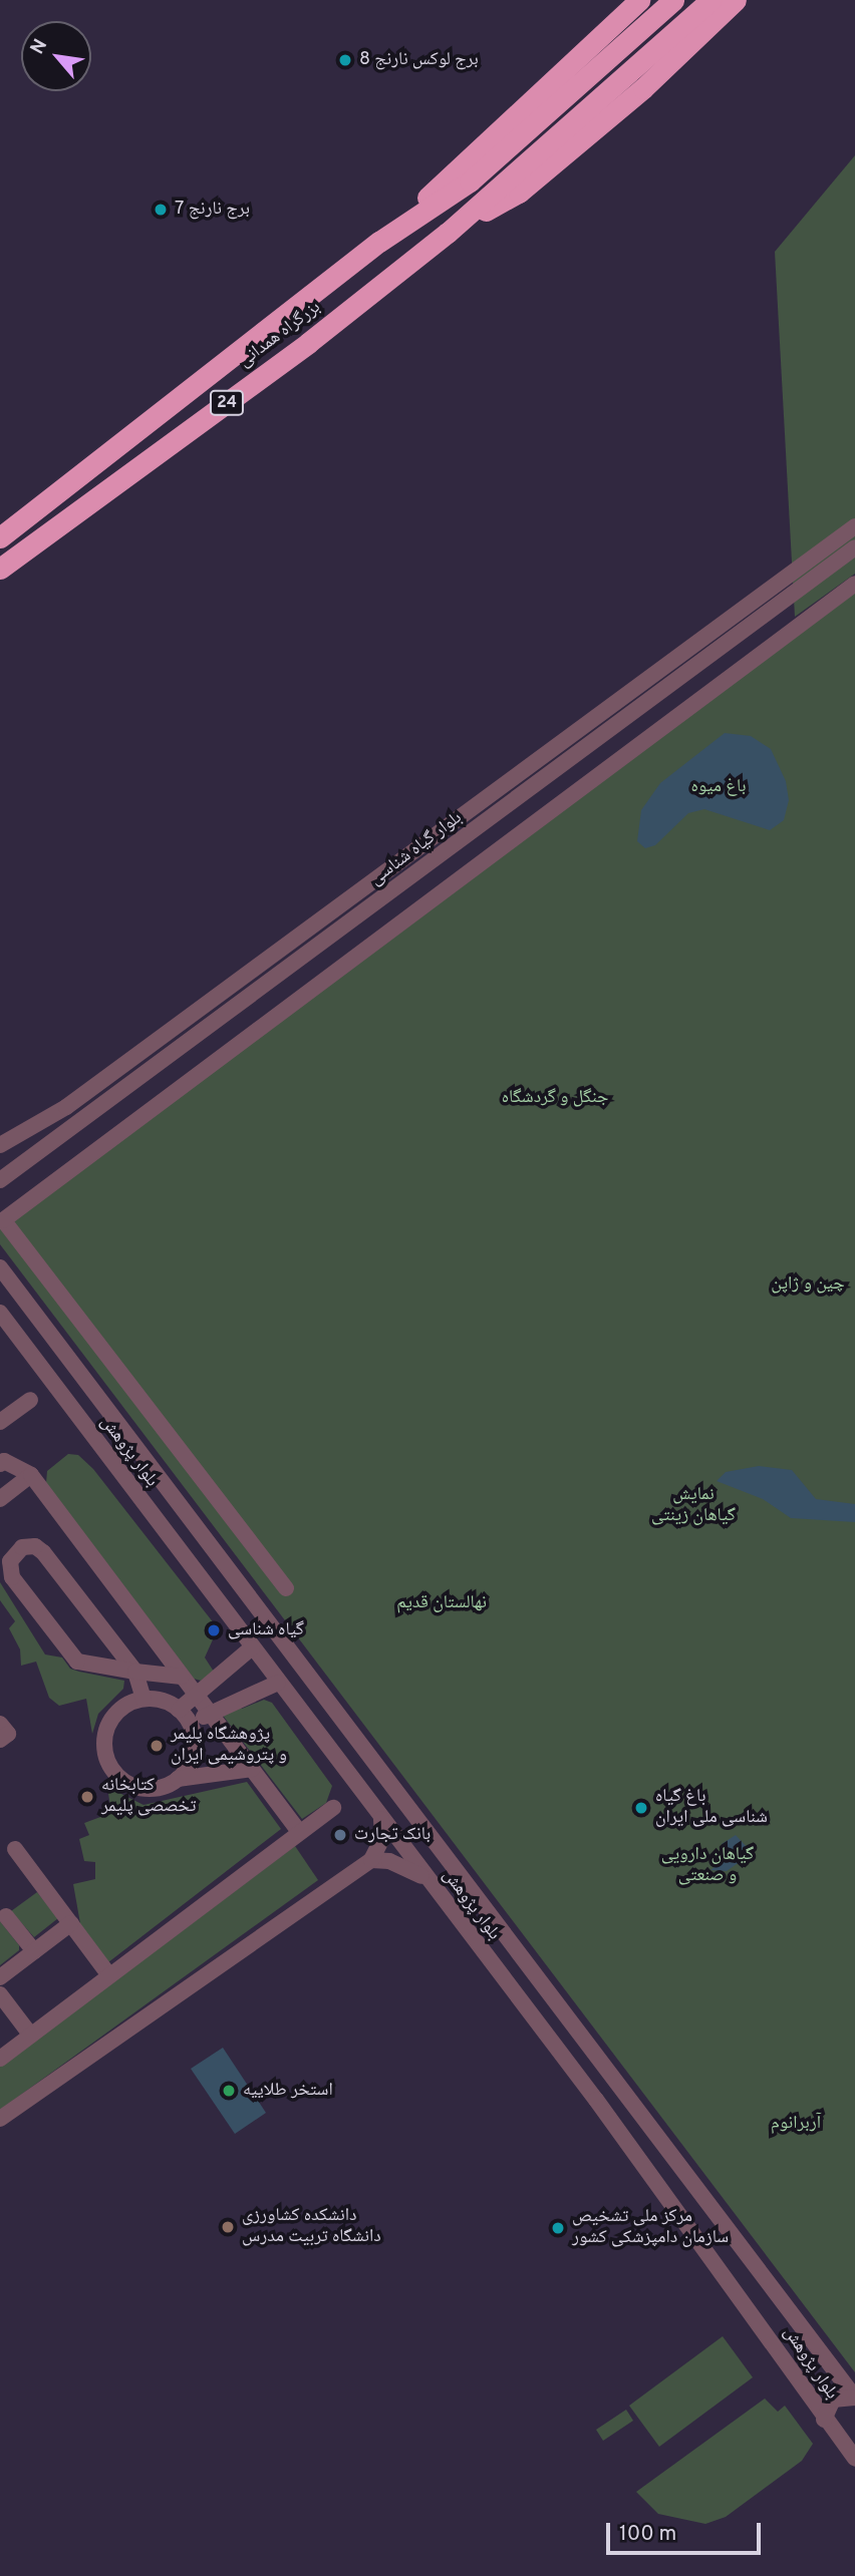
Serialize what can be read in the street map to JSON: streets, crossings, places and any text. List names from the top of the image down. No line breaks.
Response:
{"streets":{"highway":["بزرگراه همدانی","24"],"street":["بلوار گیاه شناسی","بلوار پژوهش"]},"parks":["باغ میوه","جنگل و گردشگاه","چین و ژاپن","نمایش گیاهان زینتی","نهالستان قدیم","گیاهان دارویی و صنعتی","آربرانوم"],"places":["برج لوکس نارنج 8","برج نارنج 7","گیاه شناسی","پژوهشگاه پلیمر و پتروشیمی ایران","کتابخانه تخصصی پلیمر","باغ گیاه‌ شناسی ملی ایران","بانک تجارت","استخر طلاییه","دانشکده کشاورزی دانشگاه تربیت مدرس","مرکز ملی تشخیص سازمان دامپزشکی کشور"],"scale_bar":"100 m","north":"top left"}
